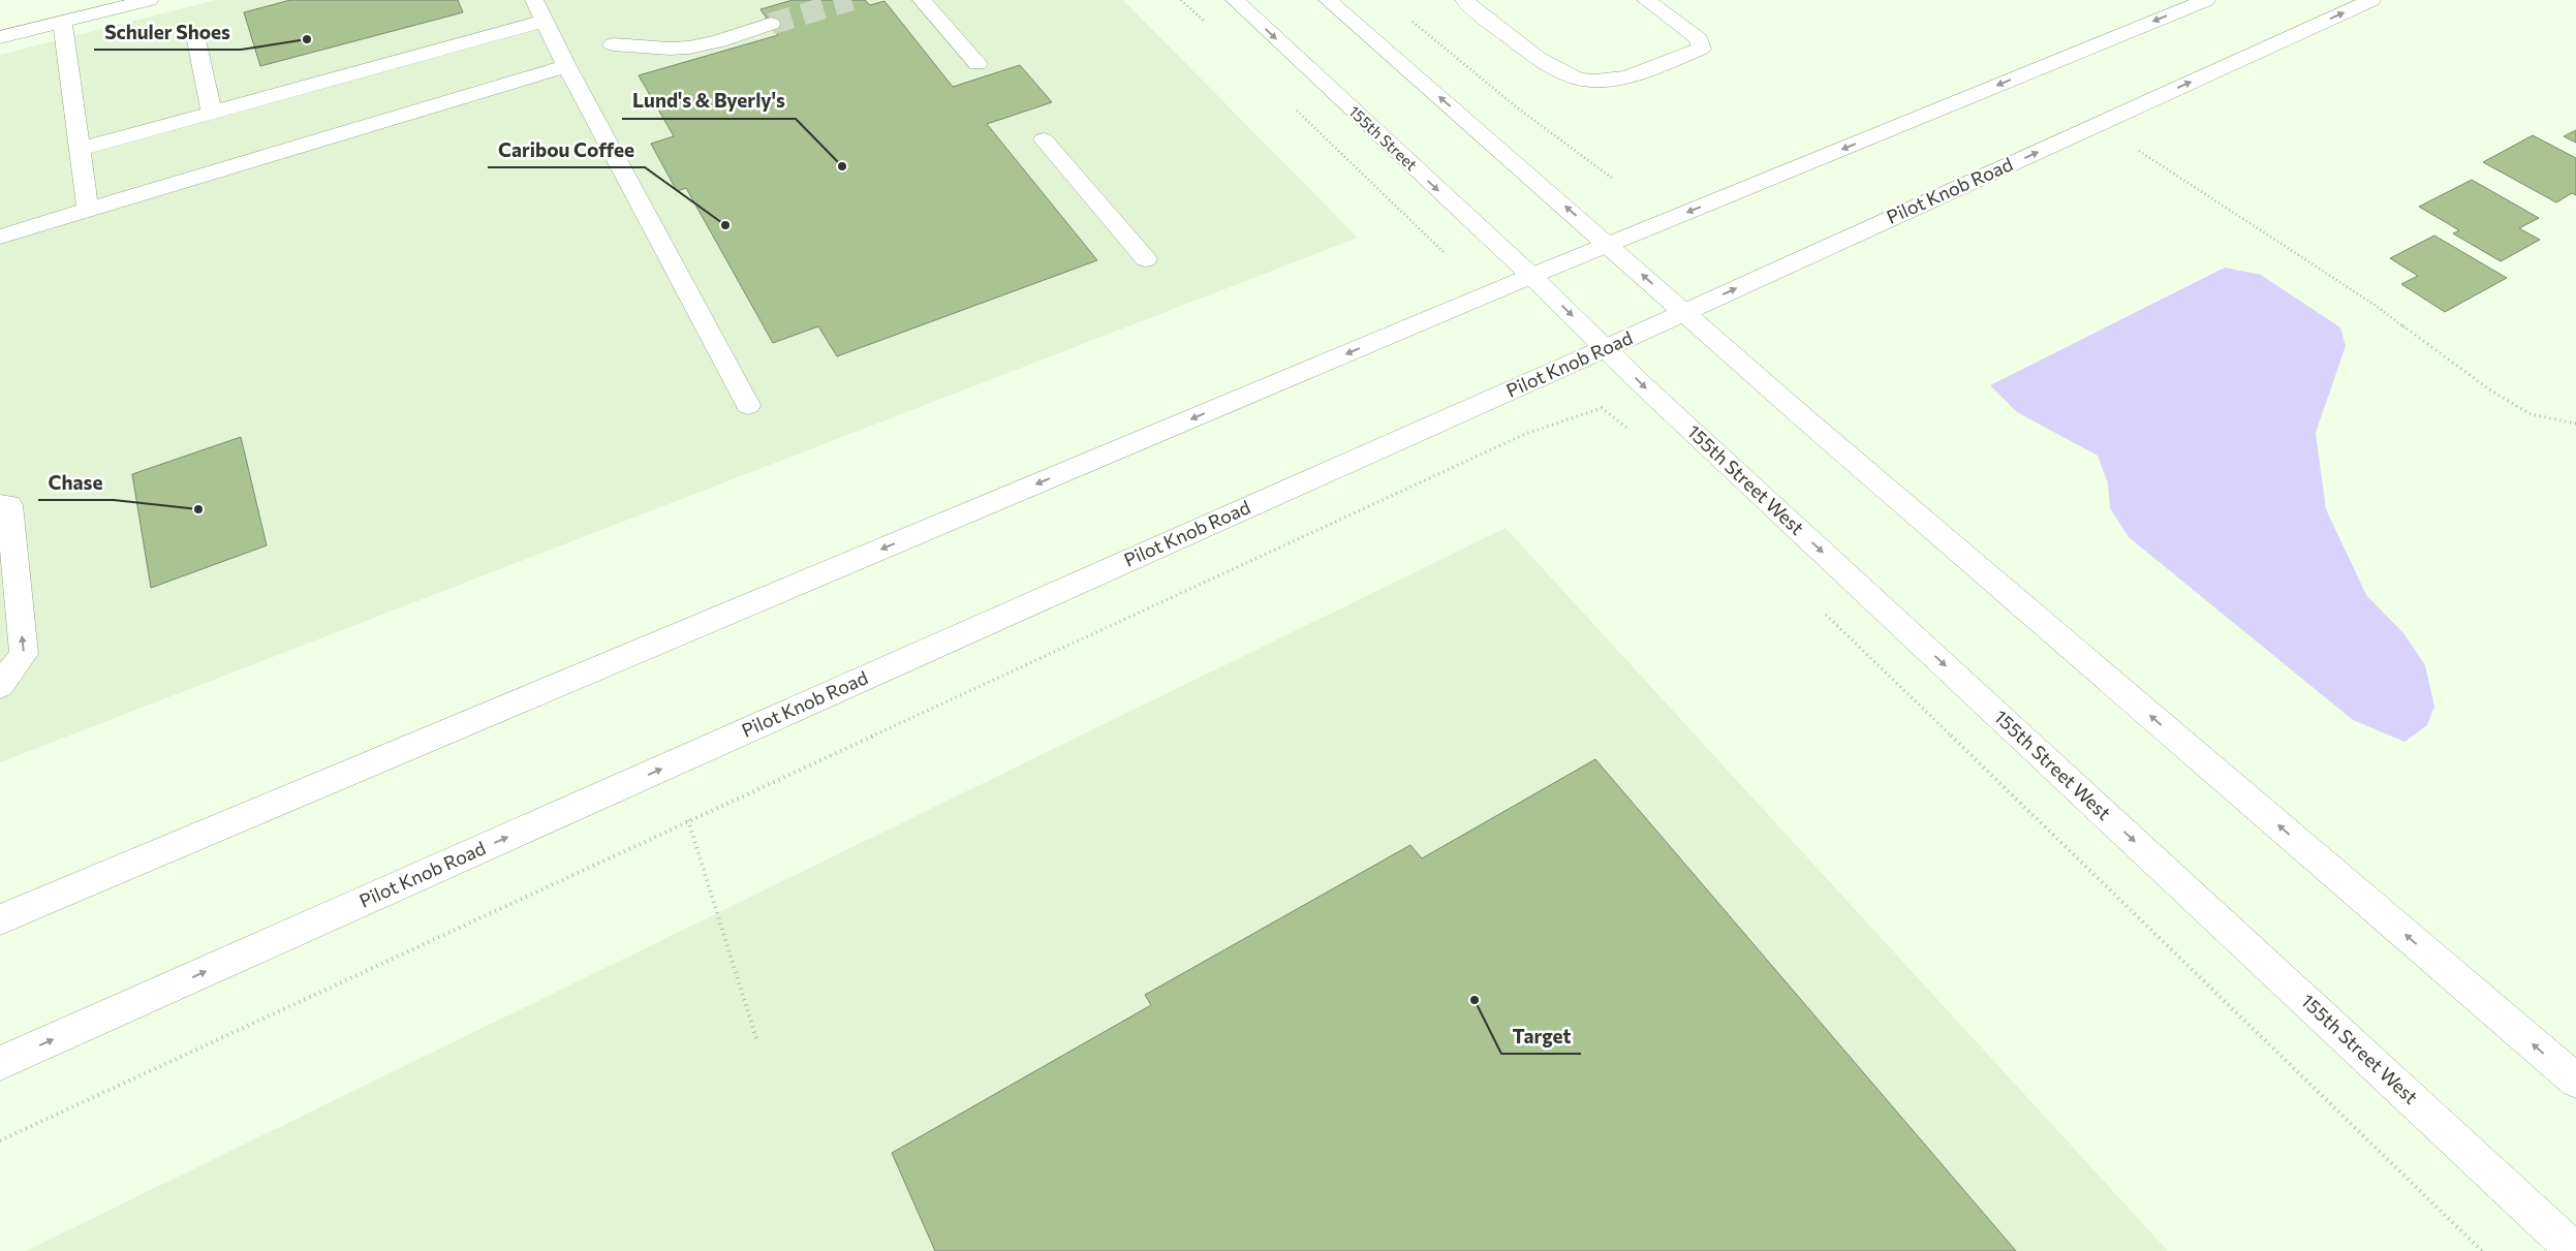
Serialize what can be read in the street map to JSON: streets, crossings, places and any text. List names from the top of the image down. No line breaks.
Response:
{"streets":{"main road":["155th Street","Pilot Knob Road","155th Street West"]},"crossings":[["155th Street","155th Street West"],["Pilot Knob Road","155th Street West"]],"places":["Schuler Shoes","Lund's & Byerly's","Caribou Coffee","Chase","Target"]}
